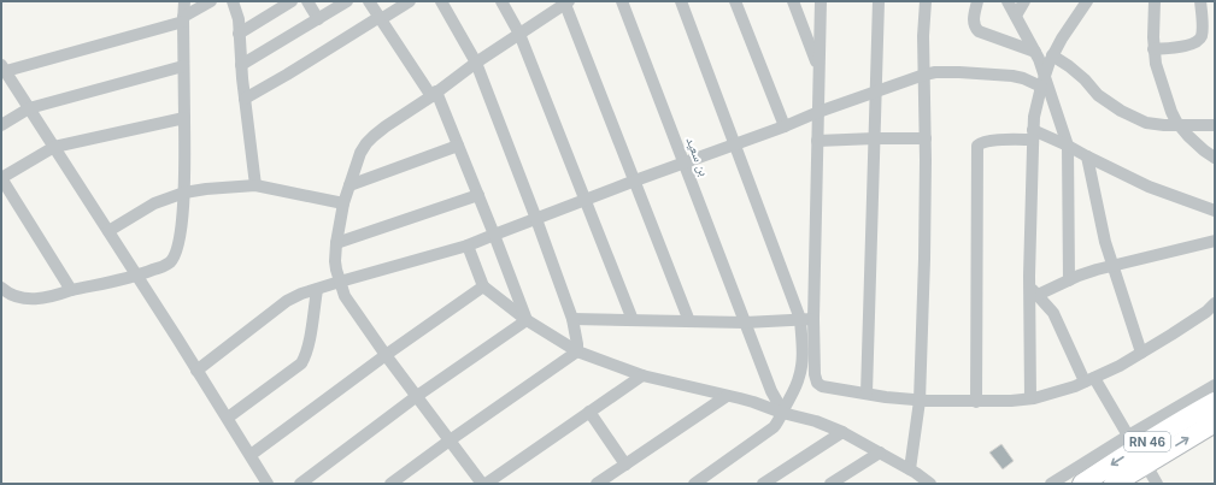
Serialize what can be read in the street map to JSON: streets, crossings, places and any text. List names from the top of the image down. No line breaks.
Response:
{"streets":{"main road":["RN 46"],"street":["بن سعيد"]}}
